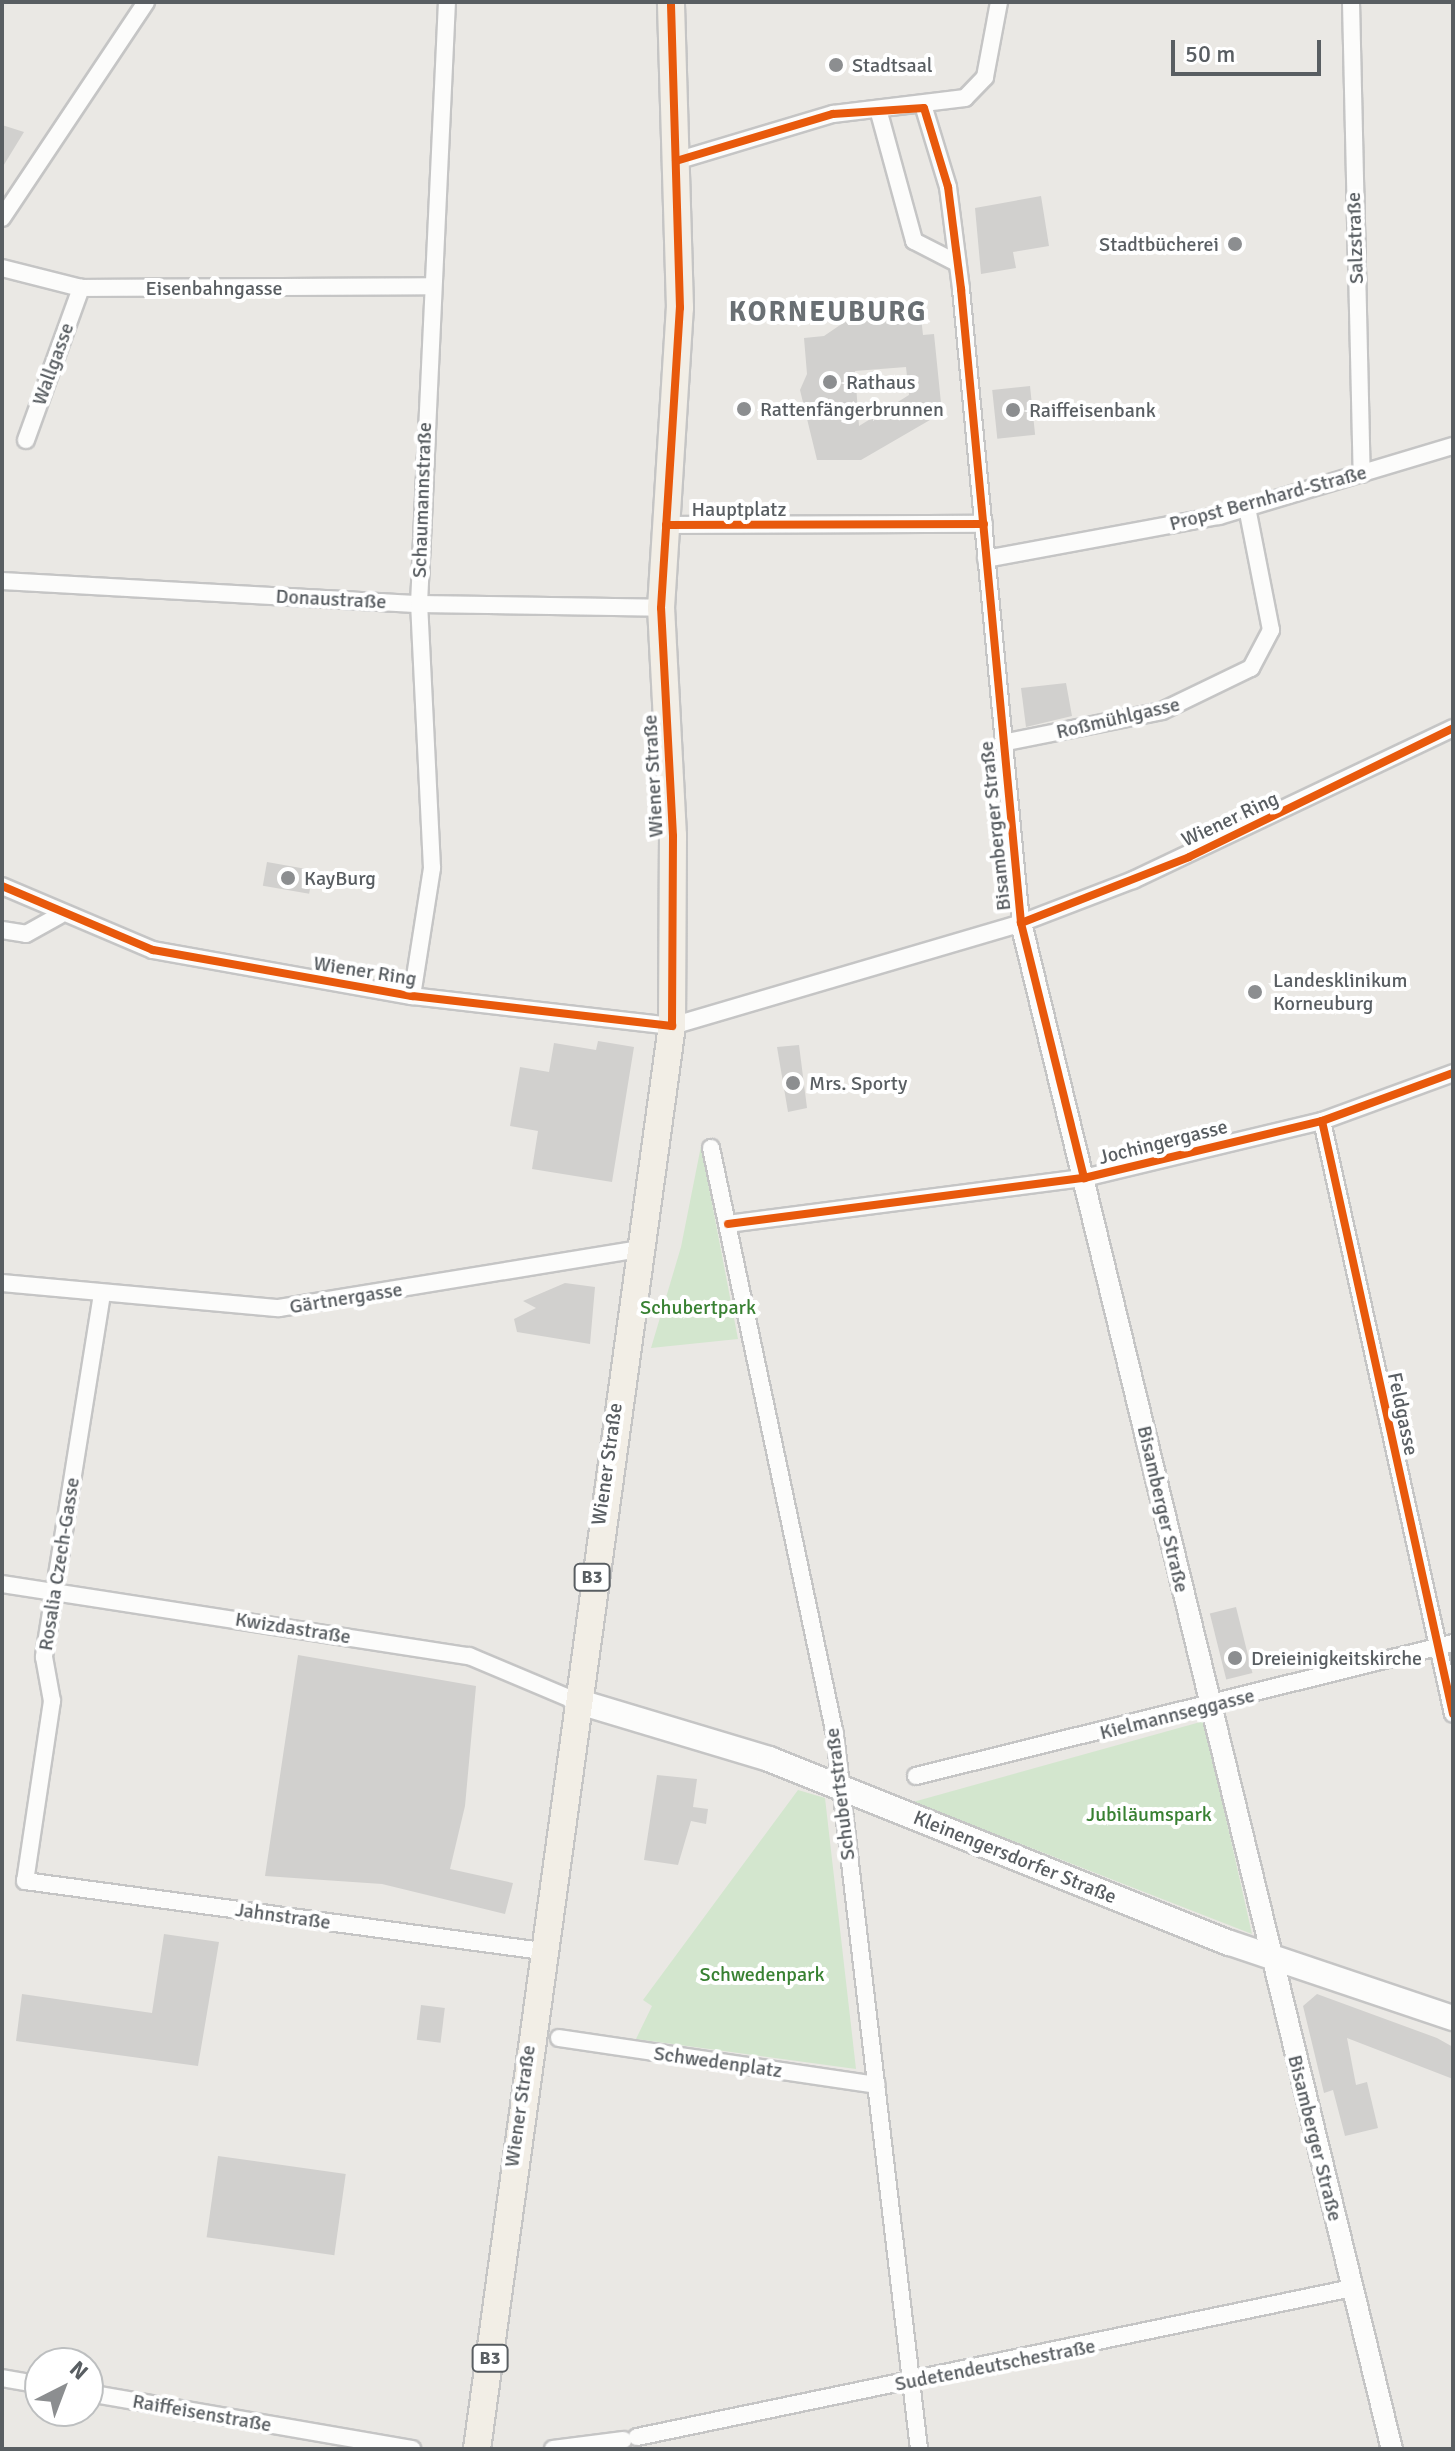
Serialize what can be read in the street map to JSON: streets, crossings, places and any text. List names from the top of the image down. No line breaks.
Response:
{"streets":{"main road":["Hauptplatz","Wiener Straße","B3","Kleinengersdorfer Straße"],"street":["Salzstraße","Eisenbahngasse","Wallgasse","Propst Bernhard-Straße","Schaumannstraße","Donaustraße","Roßmühlgasse","Wiener Ring","Bisamberger Straße","Jochingergasse","Gärtnergasse","Feldgasse","Rosalia Czech-Gasse","Kwizdastraße","Kielmannseggasse","Schubertstraße","Jahnstraße","Schwedenplatz","Sudetendeutschestraße","Raiffeisenstraße"]},"crossings":[["Salzstraße","Propst Bernhard-Straße"],["Eisenbahngasse","Wallgasse"],["Eisenbahngasse","Schaumannstraße"],["Propst Bernhard-Straße","Roßmühlgasse"],["Propst Bernhard-Straße","Bisamberger Straße"],["Schaumannstraße","Donaustraße"],["Schaumannstraße","Wiener Ring"],["Hauptplatz","Wiener Straße"],["Hauptplatz","B3"],["Donaustraße","Wiener Straße"],["Roßmühlgasse","Bisamberger Straße"],["Wiener Straße","Wiener Ring"],["Wiener Straße","Gärtnergasse"],["Wiener Straße","Kwizdastraße"],["Wiener Straße","Kleinengersdorfer Straße"],["Wiener Straße","Jahnstraße"],["Wiener Ring","Bisamberger Straße"],["Bisamberger Straße","Jochingergasse"],["Bisamberger Straße","Kielmannseggasse"],["Bisamberger Straße","Kleinengersdorfer Straße"],["Bisamberger Straße","Sudetendeutschestraße"],["Jochingergasse","Feldgasse"],["Jochingergasse","Schubertstraße"],["Gärtnergasse","Rosalia Czech-Gasse"],["Feldgasse","Kielmannseggasse"],["Rosalia Czech-Gasse","Kwizdastraße"],["Rosalia Czech-Gasse","Jahnstraße"],["Kwizdastraße","Kleinengersdorfer Straße"],["Schubertstraße","Kleinengersdorfer Straße"],["Schubertstraße","Schwedenplatz"],["Schubertstraße","Sudetendeutschestraße"]],"districts":["KORNEUBURG"],"parks":["Schubertpark","Jubiläumspark","Schwedenpark"],"places":["Stadtsaal","Stadtbücherei","Rathaus","Rattenfängerbrunnen","Raiffeisenbank","KayBurg","Landesklinikum Korneuburg","Mrs. Sporty","Dreieinigkeitskirche"],"scale_bar":"50 m","north":"top right"}
